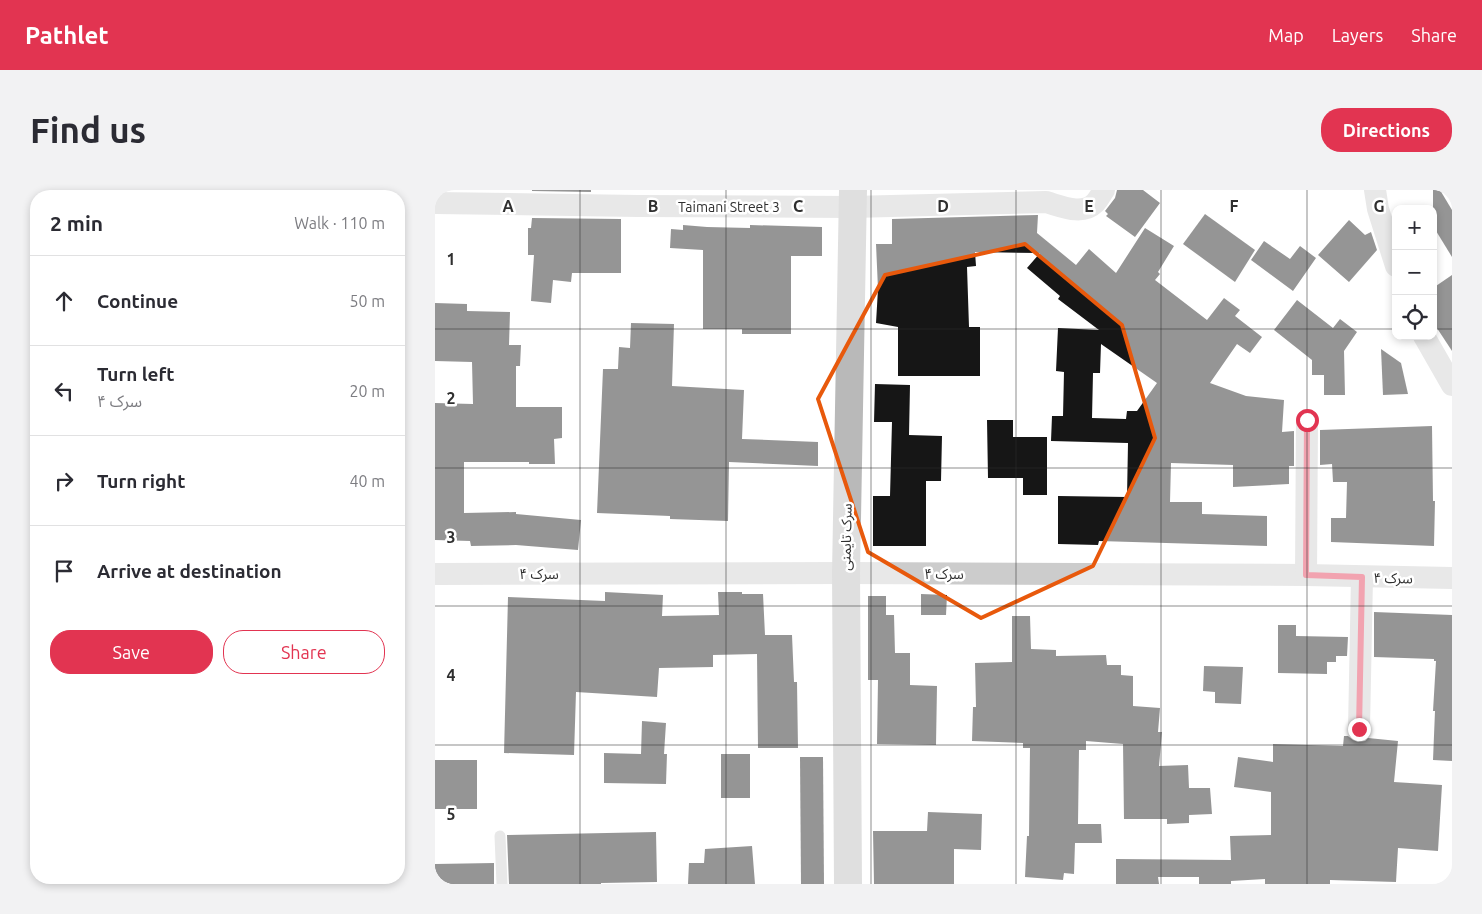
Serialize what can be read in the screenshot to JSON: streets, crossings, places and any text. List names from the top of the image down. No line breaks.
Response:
{"streets":{"main road":["سرک تایمنی"],"street":["Taimani Street 3","سرک ۴"]},"crossings":[["Taimani Street 3","سرک تایمنی"],["سرک تایمنی","سرک ۴"]],"page":{"header":"Pathlet","nav":["Map","Layers","Share"],"buttons":["Directions",["Save","Share"]],"title":"Find us","heading":["2 min","Walk · 110 m"],"map_buttons":["+","−"],"list":[["Continue","50 m"],["Turn left","سرک ۴","20 m"],["Turn right","40 m"],"Arrive at destination"]},"grid":{"columns":["A","B","C","D","E","F","G"],"rows":["1","2","3","4","5"]}}
